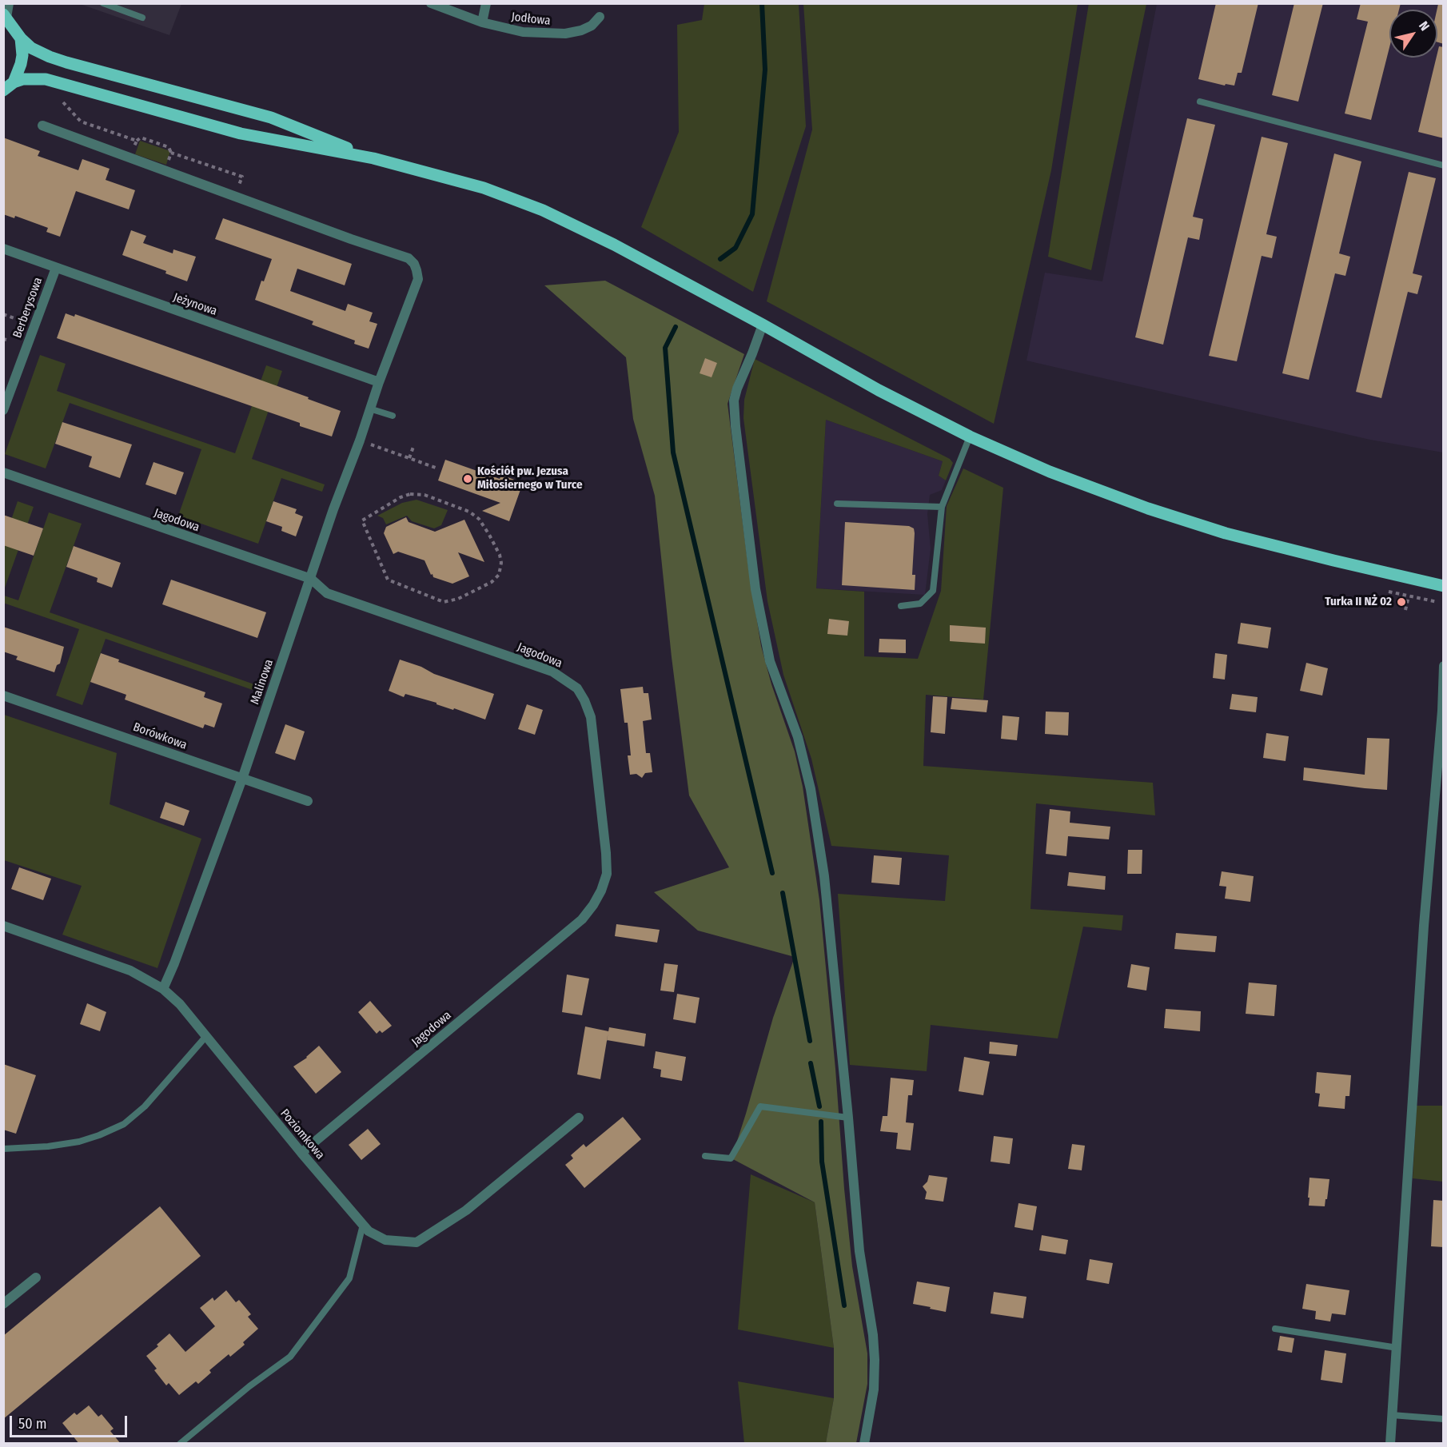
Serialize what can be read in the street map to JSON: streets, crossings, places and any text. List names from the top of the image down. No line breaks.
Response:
{"streets":{"street":["Jodłowa","Jeżynowa","Berberysowa","Jagodowa","Malinowa","Borówkowa","Poziomkowa"]},"crossings":[["Jeżynowa","Berberysowa"],["Jeżynowa","Malinowa"],["Jagodowa","Malinowa"],["Jagodowa","Poziomkowa"],["Malinowa","Borówkowa"],["Malinowa","Poziomkowa"]],"places":["Kościół pw. Jezusa Miłosiernego w Turce","Turka II NŻ 02"],"scale_bar":"50 m","north":"top right"}
